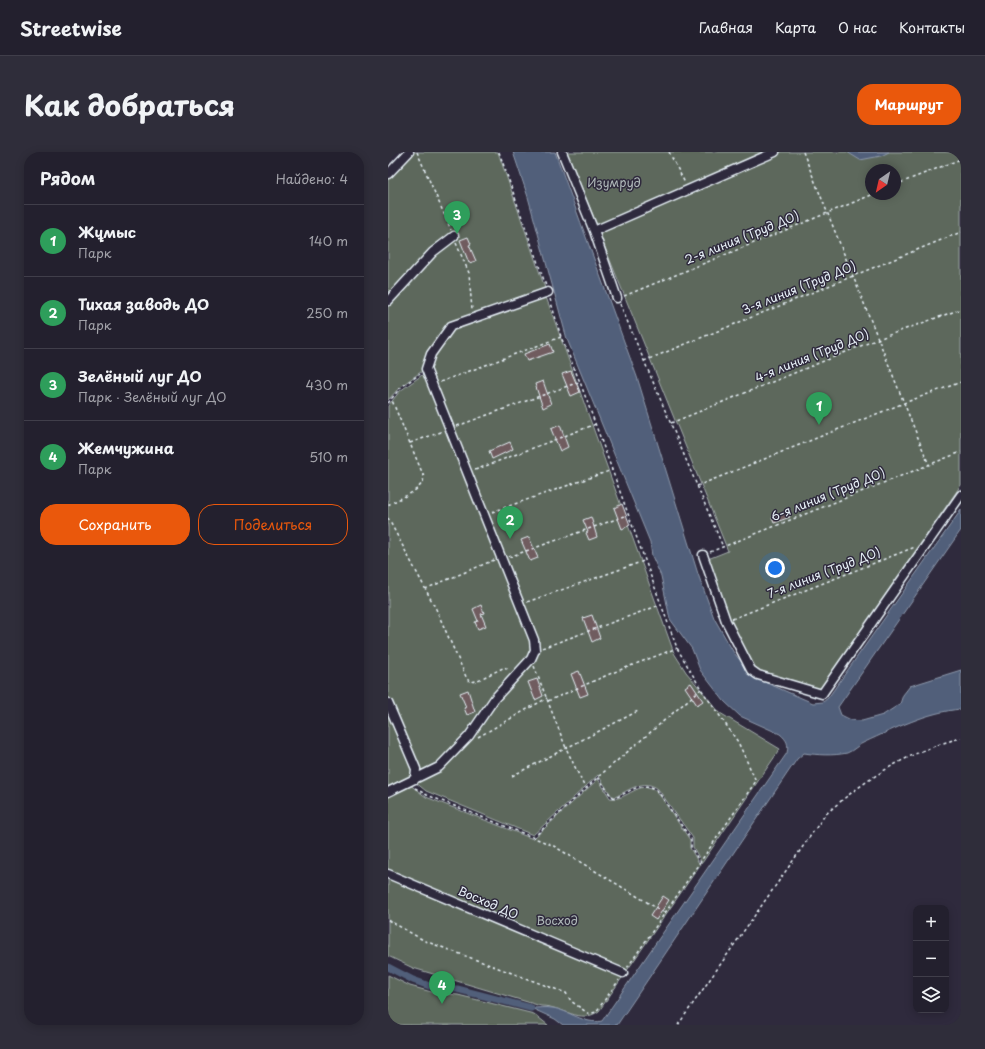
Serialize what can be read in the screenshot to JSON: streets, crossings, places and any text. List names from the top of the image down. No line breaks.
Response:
{"streets":{"street":["Восход ДО"],"path":["2-я линия (Труд ДО)","3-я линия (Труд ДО)","4-я линия (Труд ДО)","6-я линия (Труд ДО)","7-я линия (Труд ДО)"]},"parks":["Изумруд","Восход"],"north":"bottom left","page":{"header":"Streetwise","nav":["Главная","Карта","О нас","Контакты"],"title":"Как добраться","buttons":["Маршрут",["Сохранить","Поделиться"]],"heading":["Рядом","Найдено: 4"],"pins":["3","1","2","4"],"list":[{"mark":"1","name":"Жұмыс","note":"Парк","value":"140 m"},{"mark":"2","name":"Тихая заводь ДО","note":"Парк","value":"250 m"},{"mark":"3","name":"Зелёный луг ДО","note":"Парк · Зелёный луг ДО","value":"430 m"},{"mark":"4","name":"Жемчужина","note":"Парк","value":"510 m"}],"map_buttons":["+","−"]}}
